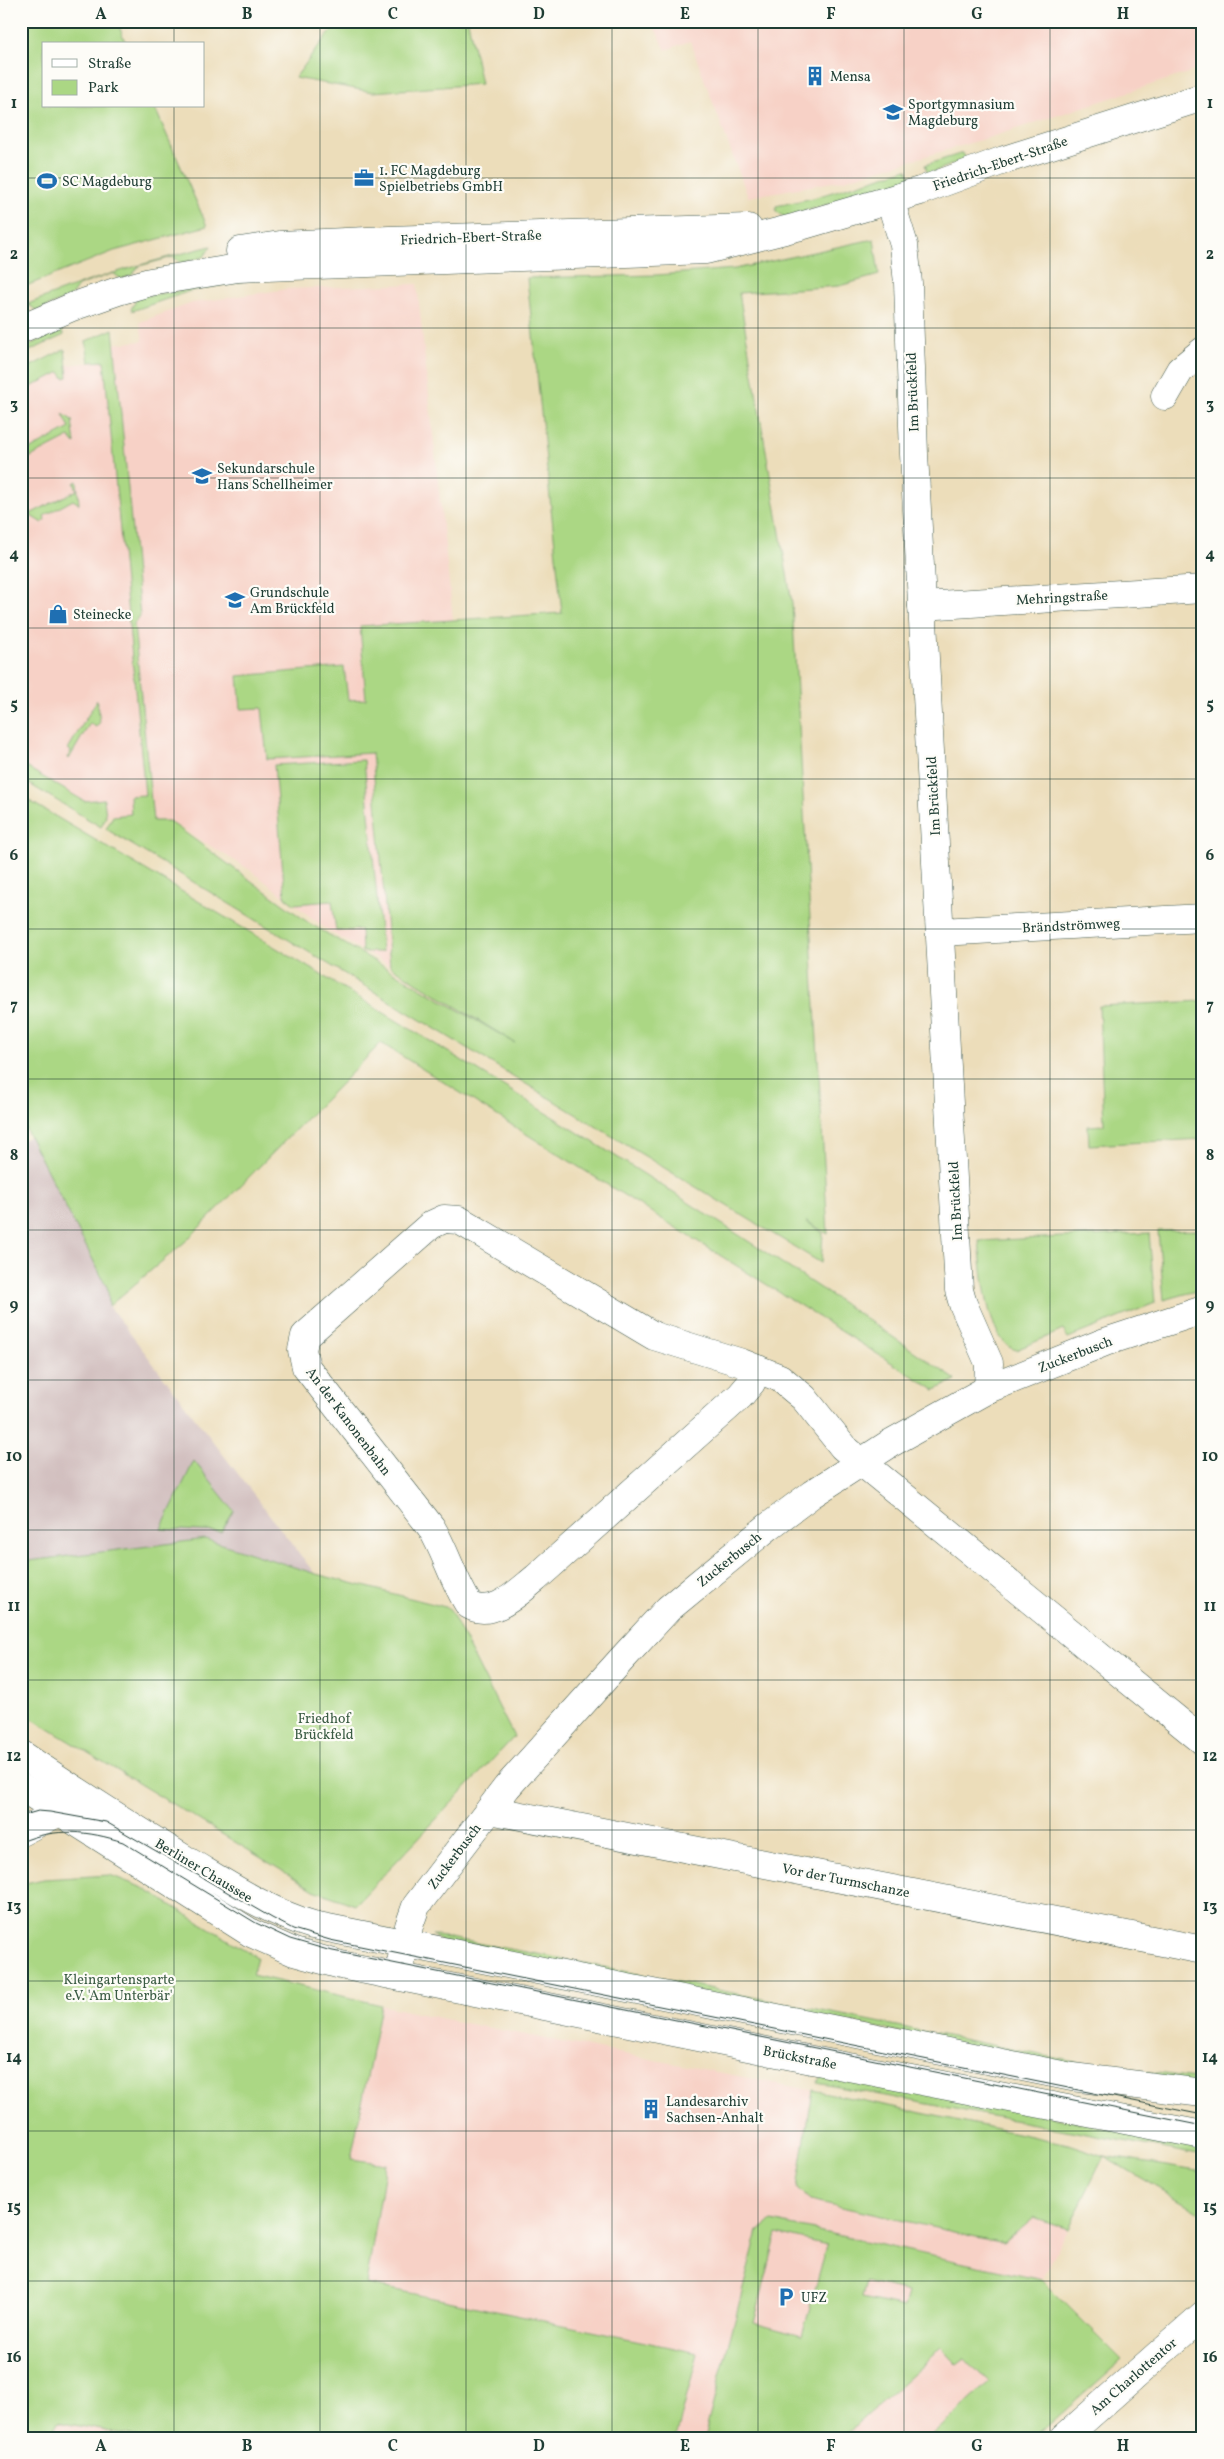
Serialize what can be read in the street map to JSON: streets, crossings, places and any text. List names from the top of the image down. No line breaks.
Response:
{"streets":{"street":["Friedrich-Ebert-Straße","Im Brückfeld","Mehringstraße","Brändströmweg","Zuckerbusch","An der Kanonenbahn","Berliner Chaussee","Vor der Turmschanze","Brückstraße","Am Charlottentor"]},"crossings":[["Friedrich-Ebert-Straße","Im Brückfeld"],["Im Brückfeld","Mehringstraße"],["Im Brückfeld","Brändströmweg"],["Im Brückfeld","Zuckerbusch"],["Zuckerbusch","An der Kanonenbahn"],["Zuckerbusch","Berliner Chaussee"],["Zuckerbusch","Vor der Turmschanze"],["Zuckerbusch","Brückstraße"],["Berliner Chaussee","Brückstraße"]],"parks":["Friedhof Brückfeld","Kleingartensparte e.V. 'Am Unterbär'"],"places":{"building":["Mensa","Landesarchiv Sachsen-Anhalt"],"school or university":["Sportgymnasium Magdeburg","Sekundarschule Hans Schellheimer","Grundschule Am Brückfeld"],"office":["1. FC Magdeburg Spielbetriebs GmbH"],"sports":["SC Magdeburg"],"shop":["Steinecke"],"parking":["UFZ"]},"legend":["Straße","Park"],"grid":{"columns":["A","B","C","D","E","F","G","H"],"rows":["1","2","3","4","5","6","7","8","9","10","11","12","13","14","15","16"]}}
